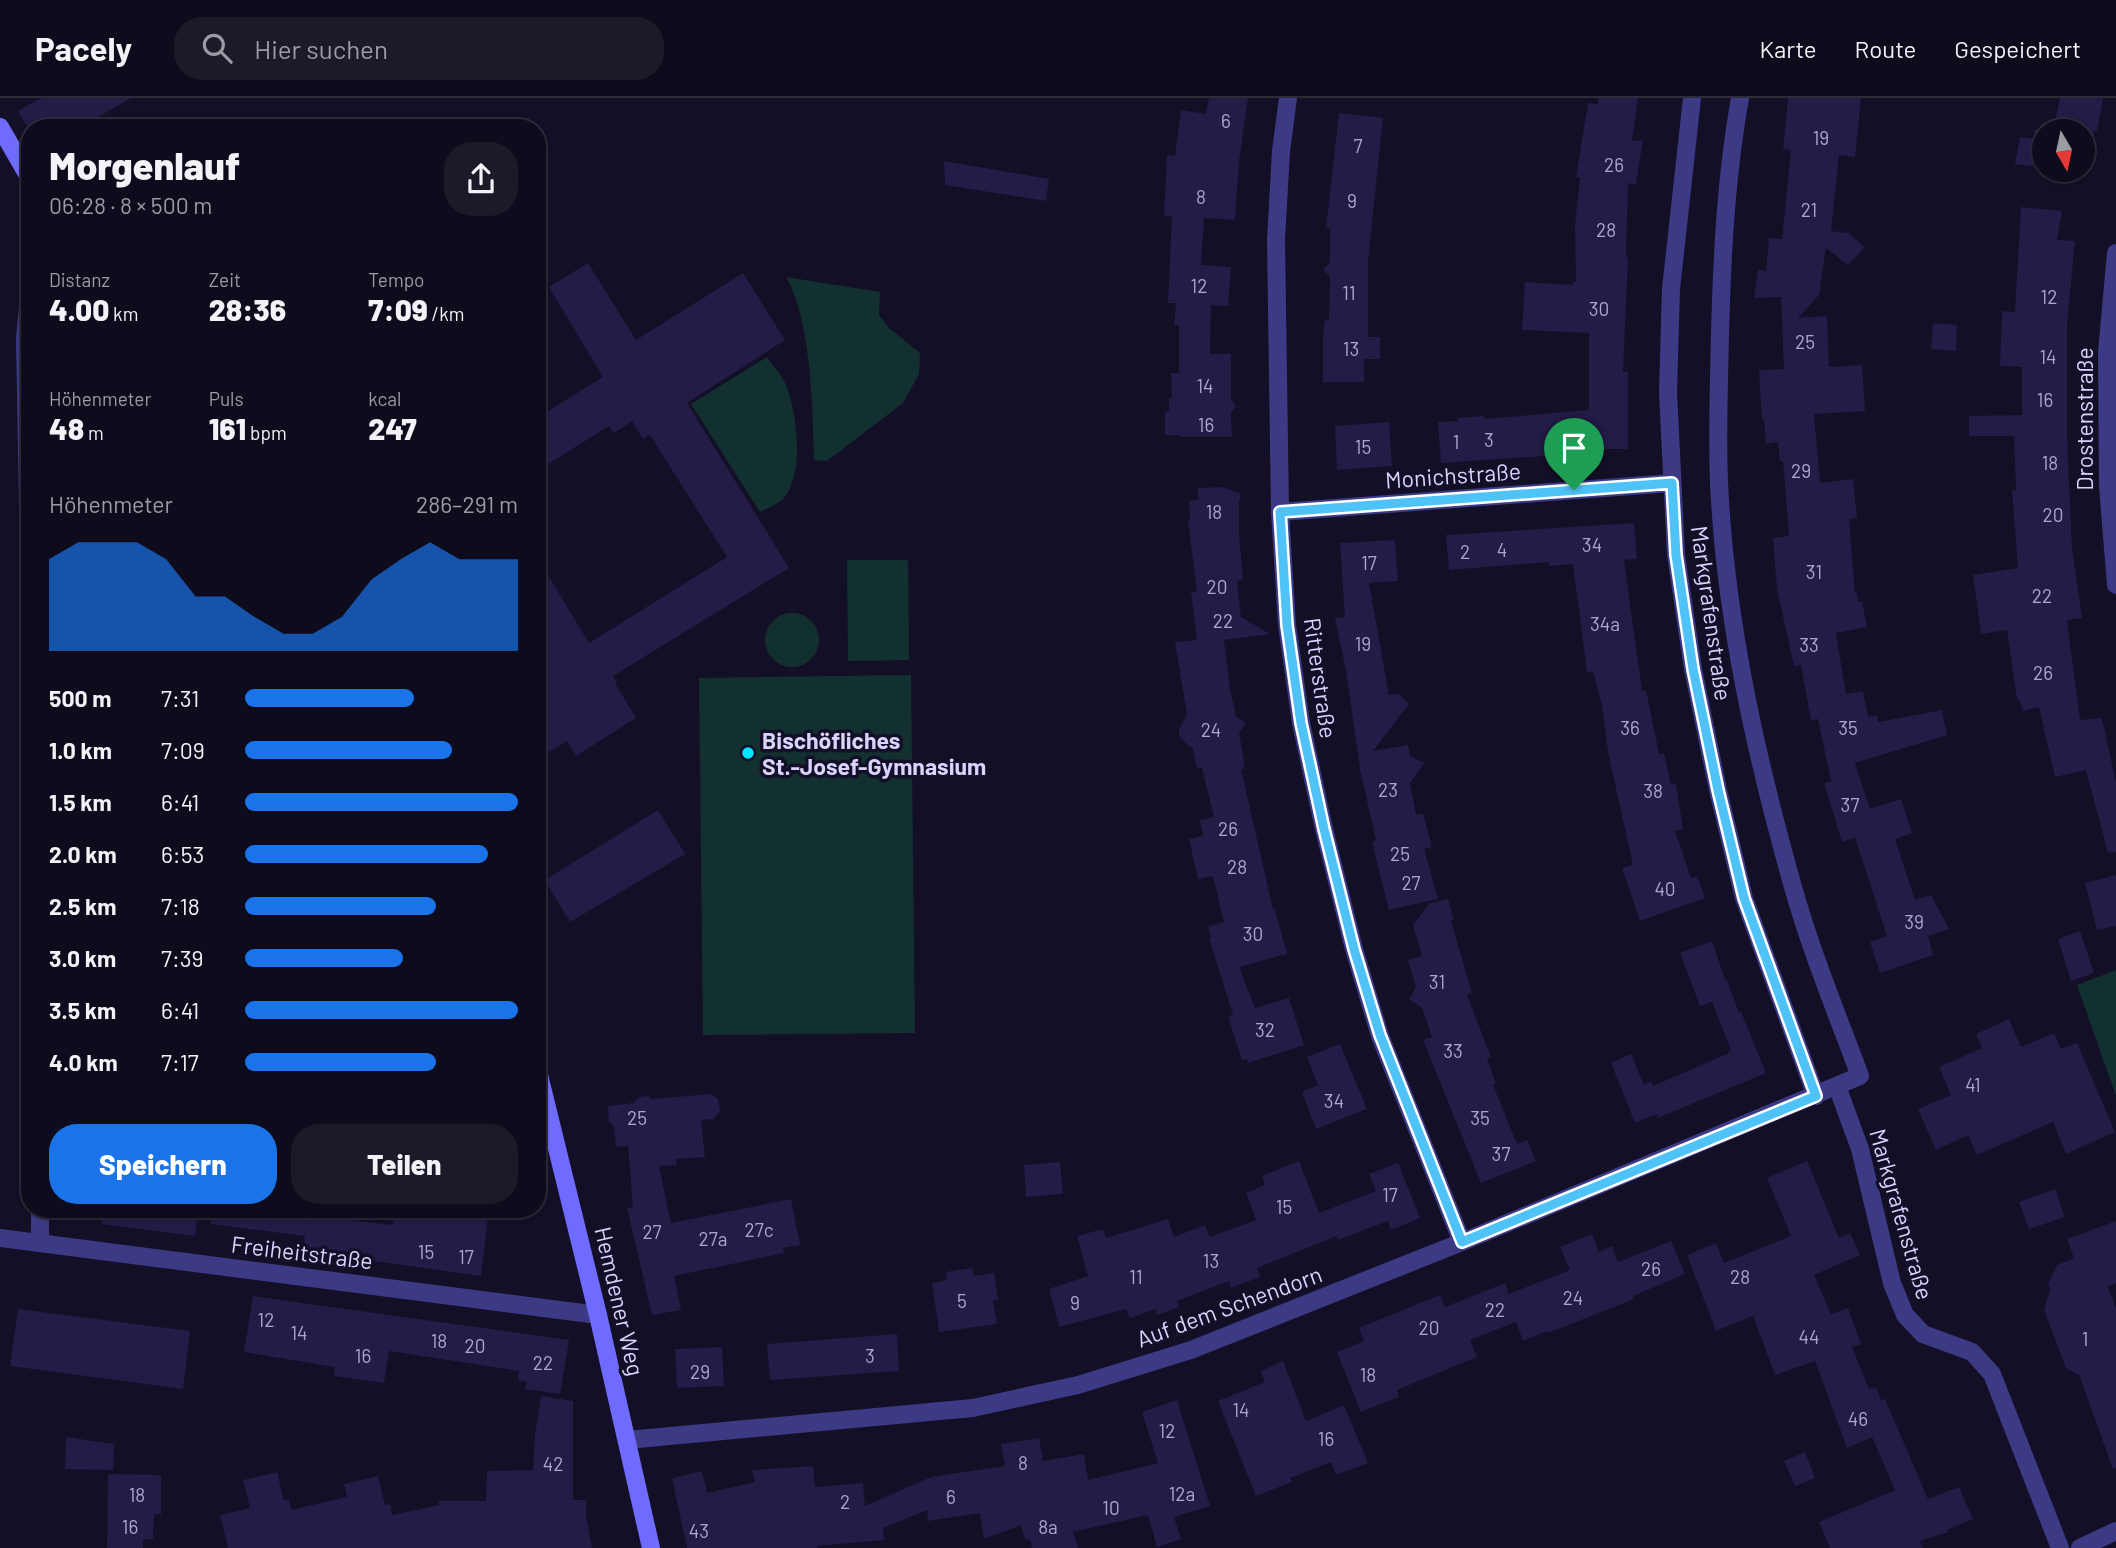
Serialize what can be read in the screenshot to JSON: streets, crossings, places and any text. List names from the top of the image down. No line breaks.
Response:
{"streets":{"street":["Drostenstraße","Monichstraße","Markgrafenstraße","Ritterstraße","Freiheitstraße","Hemdener Weg","Auf dem Schendorn"]},"crossings":[["Monichstraße","Markgrafenstraße"],["Monichstraße","Ritterstraße"],["Markgrafenstraße","Auf dem Schendorn"],["Ritterstraße","Auf dem Schendorn"],["Freiheitstraße","Hemdener Weg"],["Hemdener Weg","Auf dem Schendorn"]],"places":["Bischöfliches St.-Josef-Gymnasium"],"house_numbers":["6","19","7","26","8","9","21","28","12","11","12","30","25","13","14","14","16","16","3","1","15","18","29","18","20","34","4","2","17","31","20","22","22","34a","19","33","26","36","35","24","23","38","37","26","25","28","27","40","39","30","31","32","33","41","34","25","35","37","17","15","27c","27","27a","15","17","13","26","11","28","24","5","9","22","12","20","14","44","1","18","20","16","3","22","29","18","14","46","12","16","8","42","12a","18","6","2","10","16","8a","43"],"north":"bottom","page":{"header":"Pacely","search":"Hier suchen","nav":["Karte","Route","Gespeichert"],"heading":["Morgenlauf","06:28 · 8 × 500 m"],"stats":[["Distanz","4.00 km"],["Zeit","28:36"],["Tempo","7:09 /km"],["Höhenmeter","48 m"],["Puls","161 bpm"],["kcal","247"]],"chart":["Höhenmeter","286–291 m"],"list":[{"name":"500 m","note":"7:31"},{"name":"1.0 km","note":"7:09"},{"name":"1.5 km","note":"6:41"},{"name":"2.0 km","note":"6:53"},{"name":"2.5 km","note":"7:18"},{"name":"3.0 km","note":"7:39"},{"name":"3.5 km","note":"6:41"},{"name":"4.0 km","note":"7:17"}],"buttons":["Speichern","Teilen"]}}
